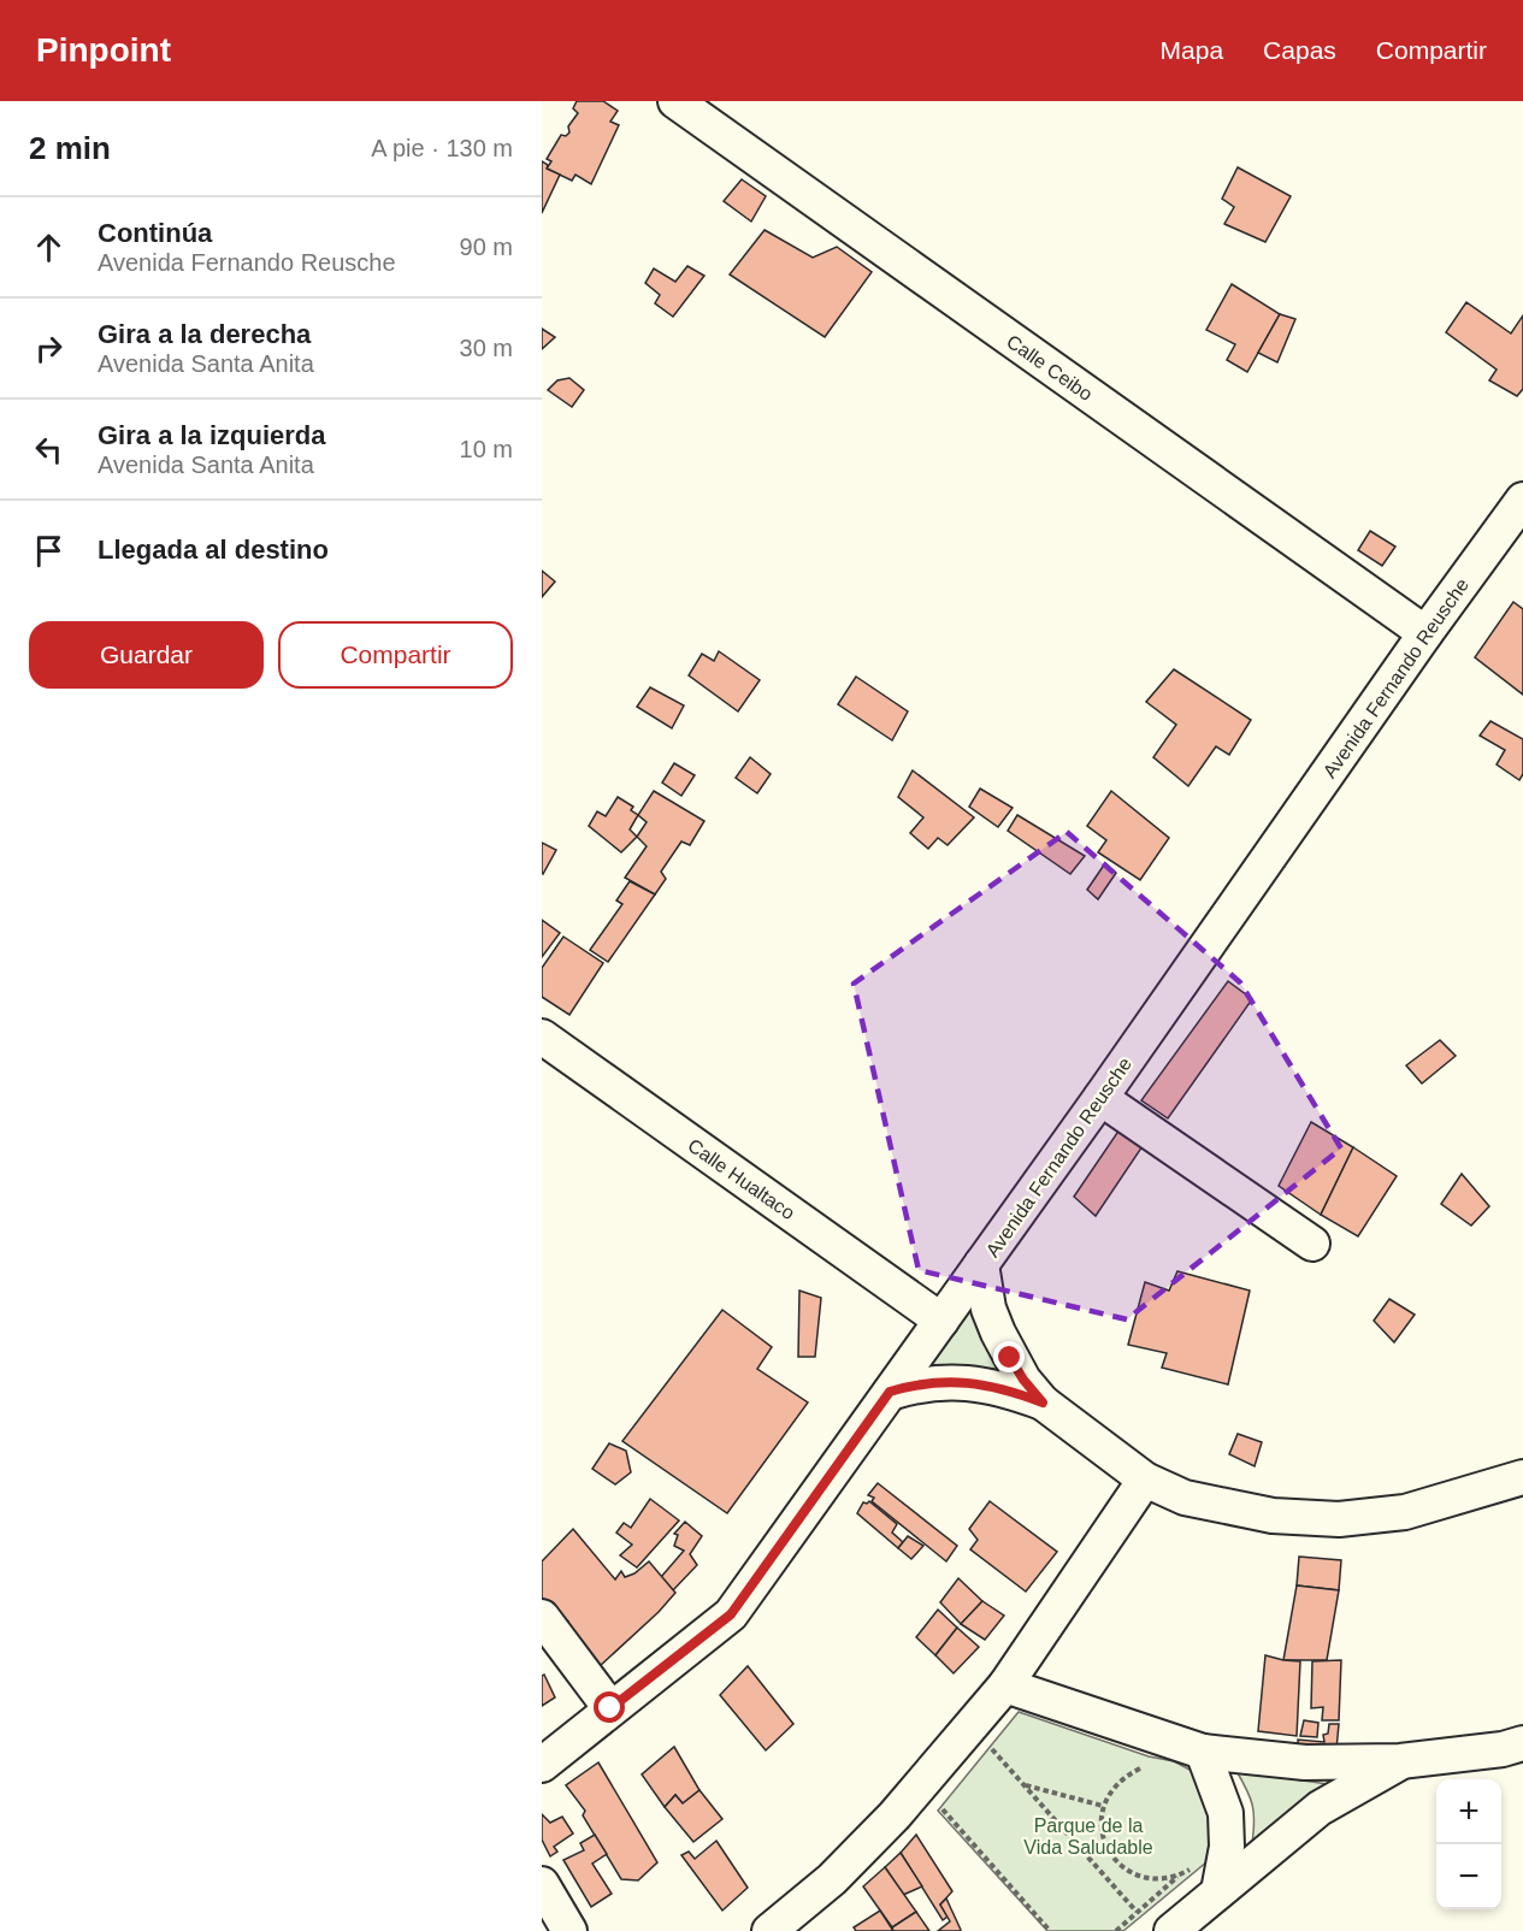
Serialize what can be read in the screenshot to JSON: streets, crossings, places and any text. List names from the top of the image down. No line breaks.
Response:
{"streets":{"street":["Calle Ceibo","Avenida Fernando Reusche","Calle Hualtaco"]},"crossings":[["Calle Ceibo","Avenida Fernando Reusche"],["Avenida Fernando Reusche","Calle Hualtaco"]],"parks":["Parque de la Vida Saludable"],"page":{"header":"Pinpoint","nav":["Mapa","Capas","Compartir"],"heading":["2 min","A pie · 130 m"],"list":[["Continúa","Avenida Fernando Reusche","90 m"],["Gira a la derecha","Avenida Santa Anita","30 m"],["Gira a la izquierda","Avenida Santa Anita","10 m"],"Llegada al destino"],"buttons":["Guardar","Compartir"],"map_buttons":["+","−"]}}
